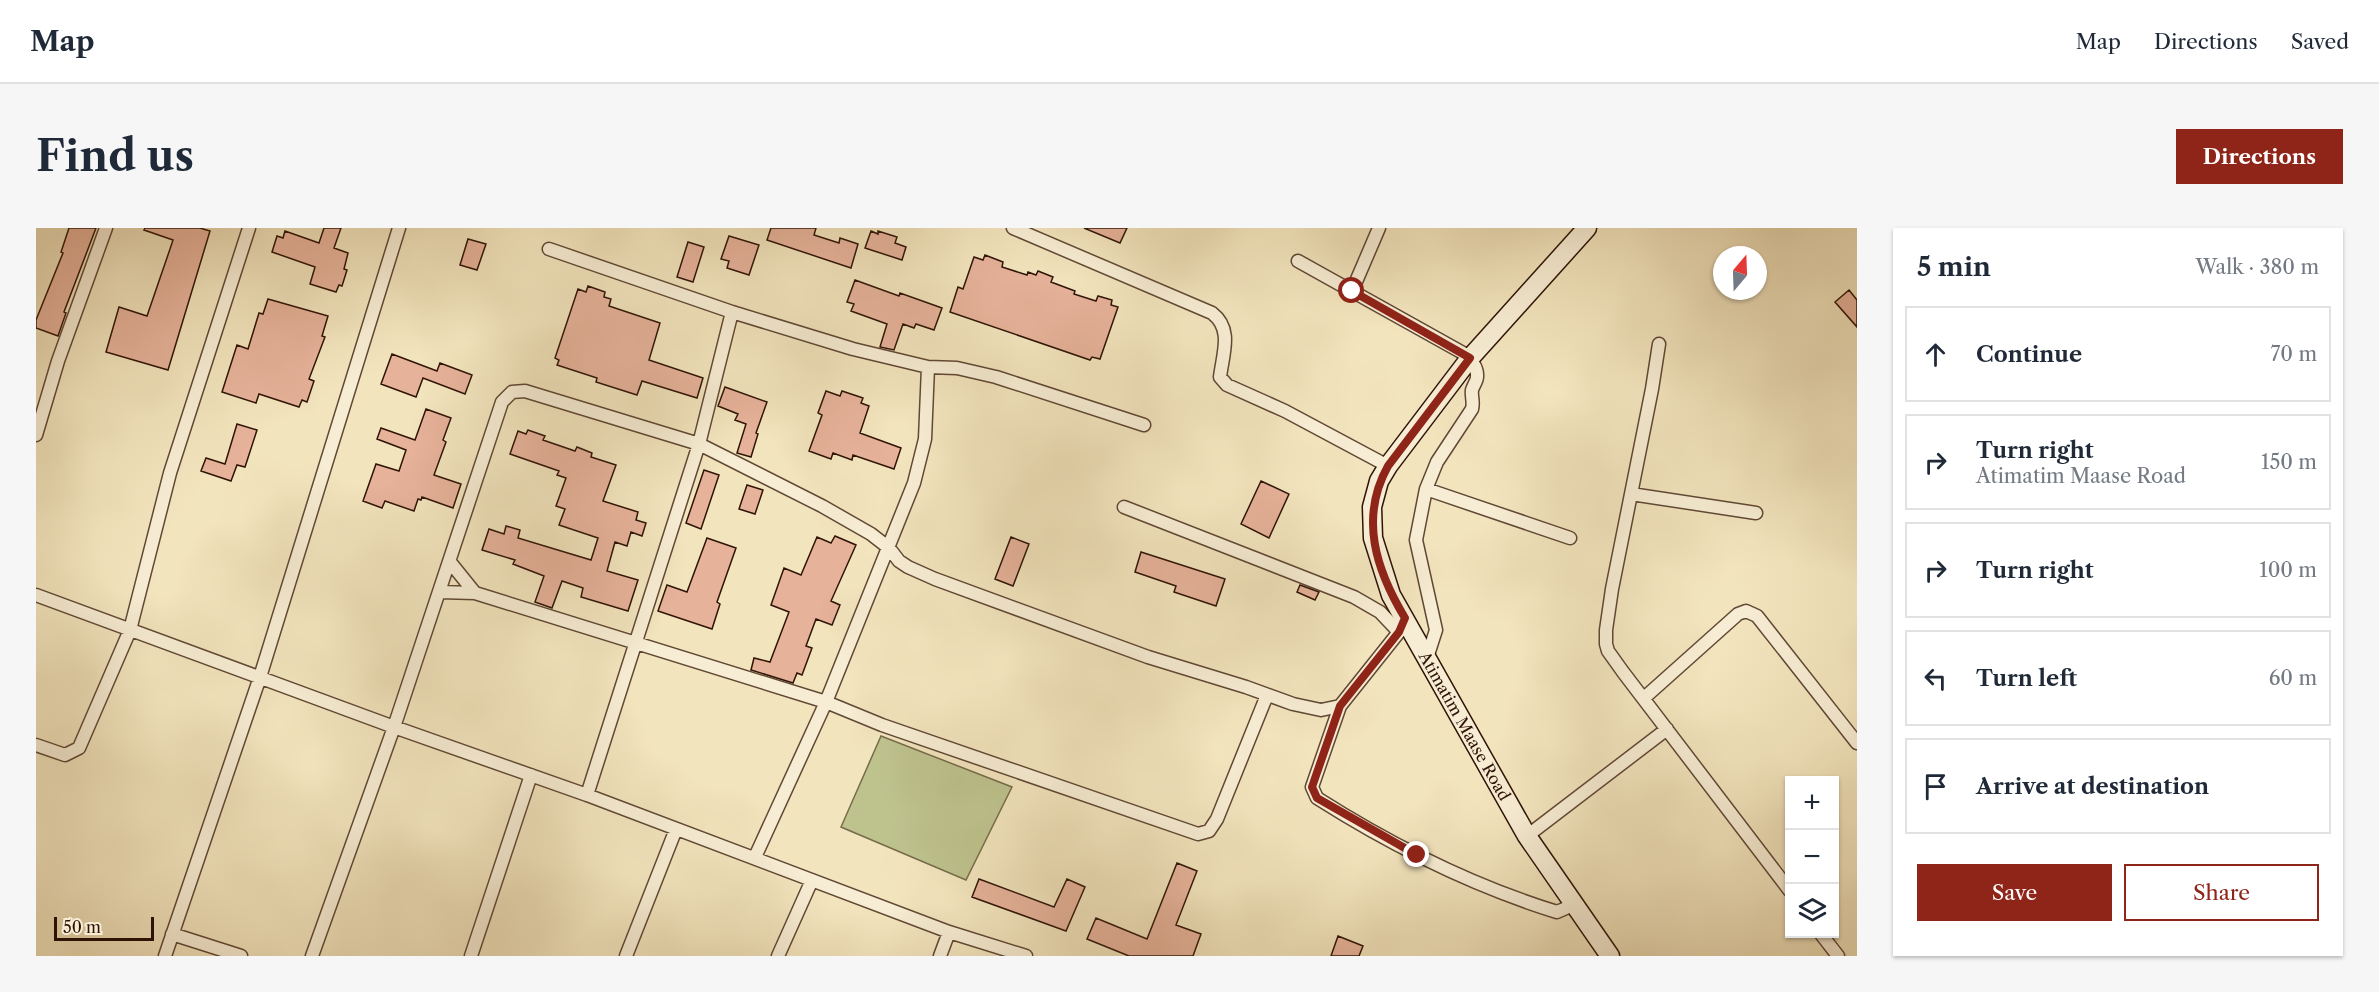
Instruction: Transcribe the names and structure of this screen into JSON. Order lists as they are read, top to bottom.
{
  "streets": {
    "main road": ["Atimatim Maase Road"]
  },
  "scale_bar": "50 m",
  "north": "top",
  "page": {
    "header": "Map",
    "nav": ["Map", "Directions", "Saved"],
    "buttons": [
      "Directions",
      ["Save", "Share"]
    ],
    "title": "Find us",
    "heading": ["5 min", "Walk · 380 m"],
    "list": [
      ["Continue", "70 m"],
      ["Turn right", "Atimatim Maase Road", "150 m"],
      ["Turn right", "100 m"],
      ["Turn left", "60 m"],
      "Arrive at destination"
    ],
    "map_buttons": ["+", "−"],
    "scale": "50 m"
  }
}
